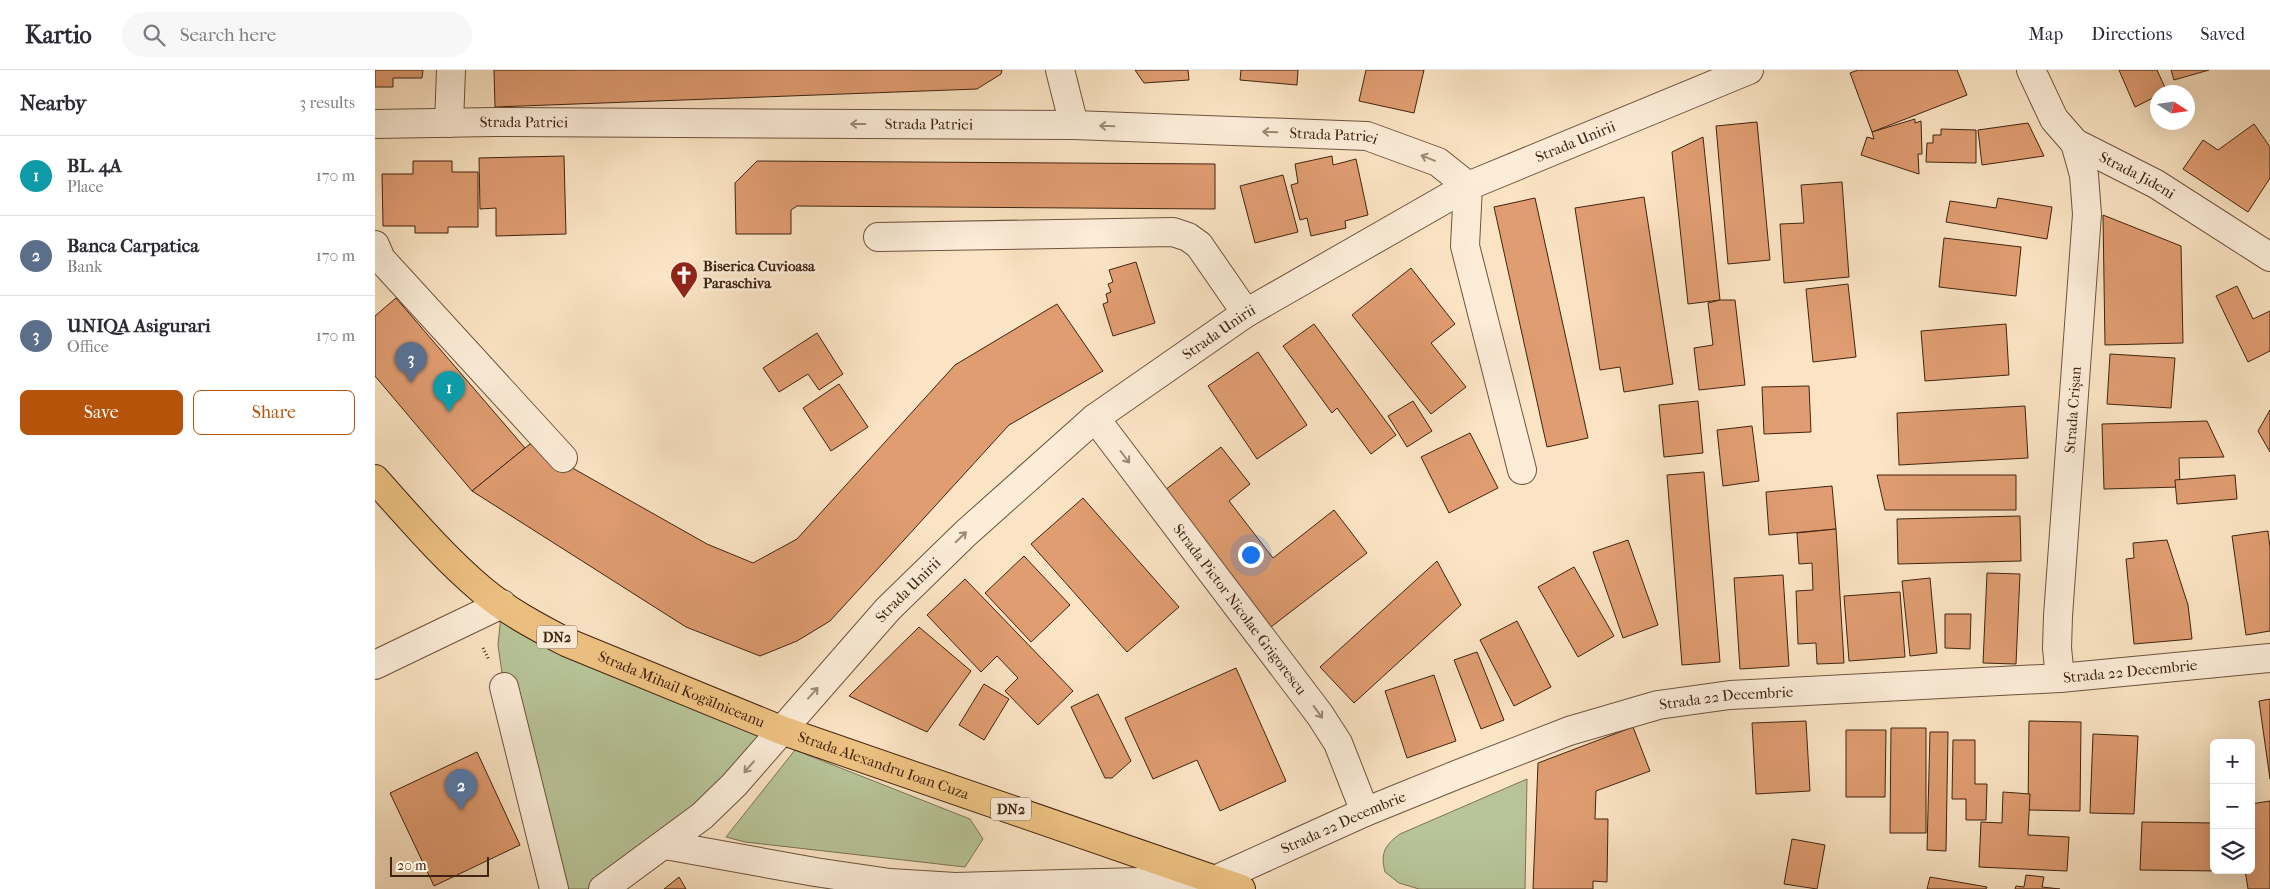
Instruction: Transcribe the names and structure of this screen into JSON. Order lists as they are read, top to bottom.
{
  "streets": {
    "main road": ["DN2", "Strada Mihail Kogălniceanu", "Strada Alexandru Ioan Cuza"],
    "street": [
      "Strada Patriei",
      "Strada Unirii",
      "Strada Jideni",
      "Strada Crișan",
      "Strada Pictor Nicolae Grigorescu",
      "Strada 22 Decembrie"
    ]
  },
  "crossings": [
    ["Strada Patriei", "Strada Unirii"],
    ["Strada Unirii", "Strada Pictor Nicolae Grigorescu"],
    ["Strada Unirii", "Strada Mihail Kogălniceanu"],
    ["Strada Unirii", "Strada Alexandru Ioan Cuza"],
    ["Strada Jideni", "Strada Crișan"],
    ["Strada Crișan", "Strada 22 Decembrie"],
    ["Strada Pictor Nicolae Grigorescu", "Strada 22 Decembrie"],
    ["Strada 22 Decembrie", "Strada Alexandru Ioan Cuza"],
    ["Strada Mihail Kogălniceanu", "Strada Alexandru Ioan Cuza"]
  ],
  "one_way": ["Strada Pictor Nicolae Grigorescu"],
  "places": {
    "church": ["Biserica Cuvioasa Paraschiva"]
  },
  "scale_bar": "20 m",
  "north": "right",
  "page": {
    "header": "Kartio",
    "search": "Search here",
    "nav": ["Map", "Directions", "Saved"],
    "heading": ["Nearby", "3 results"],
    "list": [
      {
        "mark": "1",
        "name": "BL. 4A",
        "note": "Place",
        "value": "170 m"
      },
      {
        "mark": "2",
        "name": "Banca Carpatica",
        "note": "Bank",
        "value": "170 m"
      },
      {
        "mark": "3",
        "name": "UNIQA Asigurari",
        "note": "Office",
        "value": "170 m"
      }
    ],
    "pins": ["3", "1", "2"],
    "buttons": ["Save", "Share"],
    "map_buttons": ["+", "−"],
    "scale": "20 m"
  }
}
